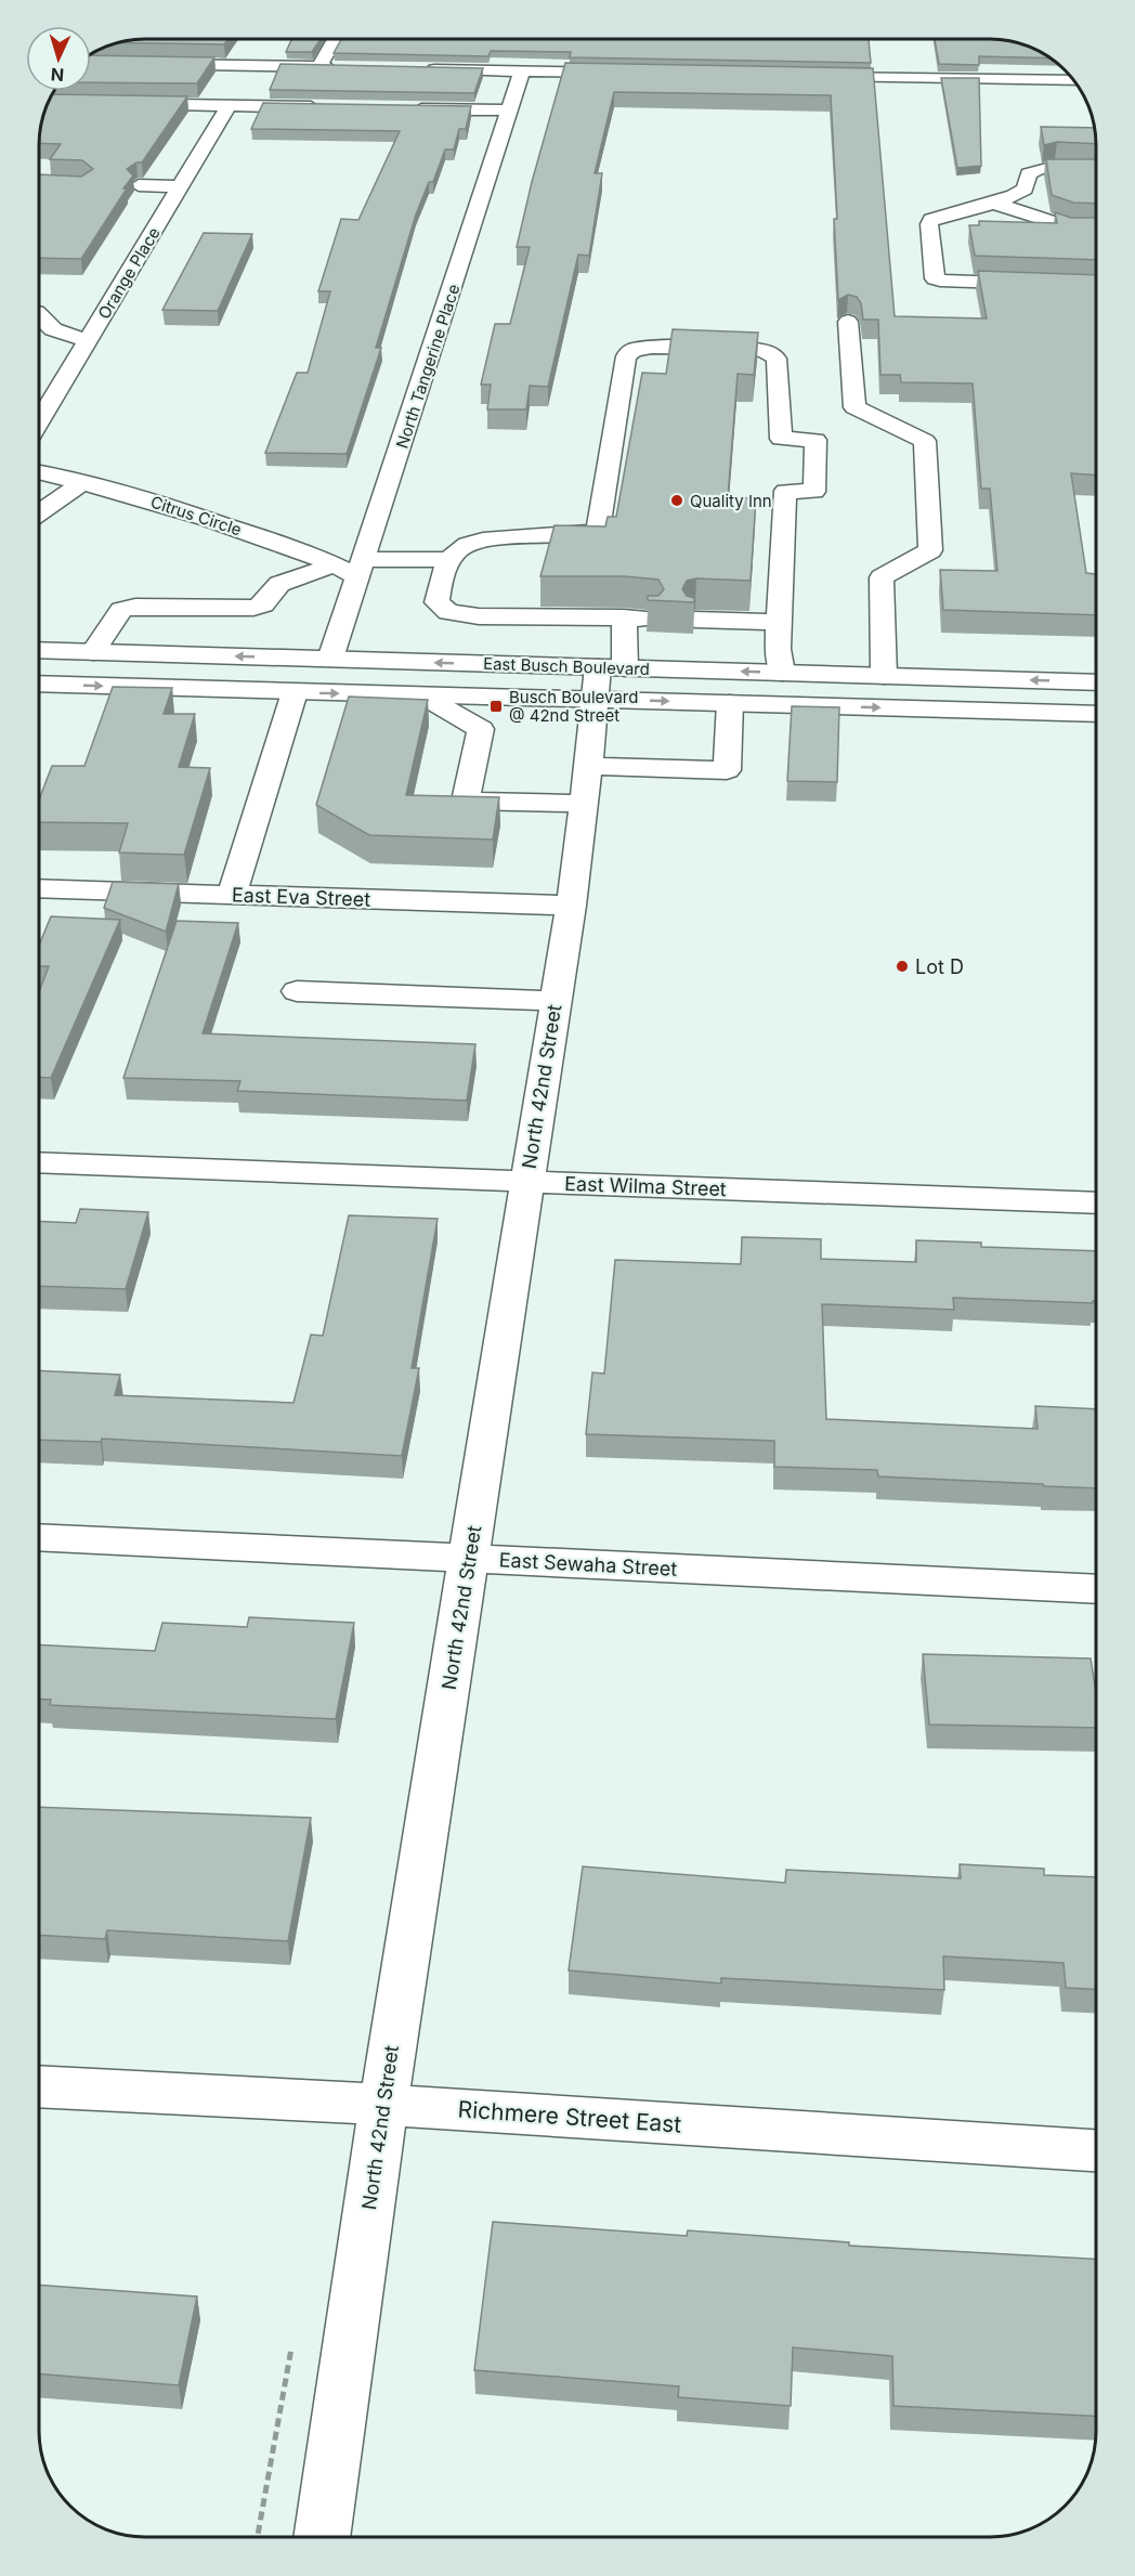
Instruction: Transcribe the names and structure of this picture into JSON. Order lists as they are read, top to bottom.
{
  "streets": {
    "street": [
      "Orange Place",
      "North Tangerine Place",
      "Citrus Circle",
      "East Busch Boulevard",
      "East Eva Street",
      "North 42nd Street",
      "East Wilma Street",
      "East Sewaha Street",
      "Richmere Street East"
    ]
  },
  "crossings": [
    ["North Tangerine Place", "Citrus Circle"],
    ["North Tangerine Place", "East Busch Boulevard"],
    ["East Busch Boulevard", "North 42nd Street"],
    ["East Eva Street", "North 42nd Street"],
    ["North 42nd Street", "East Wilma Street"],
    ["North 42nd Street", "East Sewaha Street"],
    ["North 42nd Street", "Richmere Street East"]
  ],
  "places": {
    "other": ["Quality Inn", "Lot D"],
    "transit": ["Busch Boulevard @ 42nd Street"]
  },
  "north": "bottom"
}
